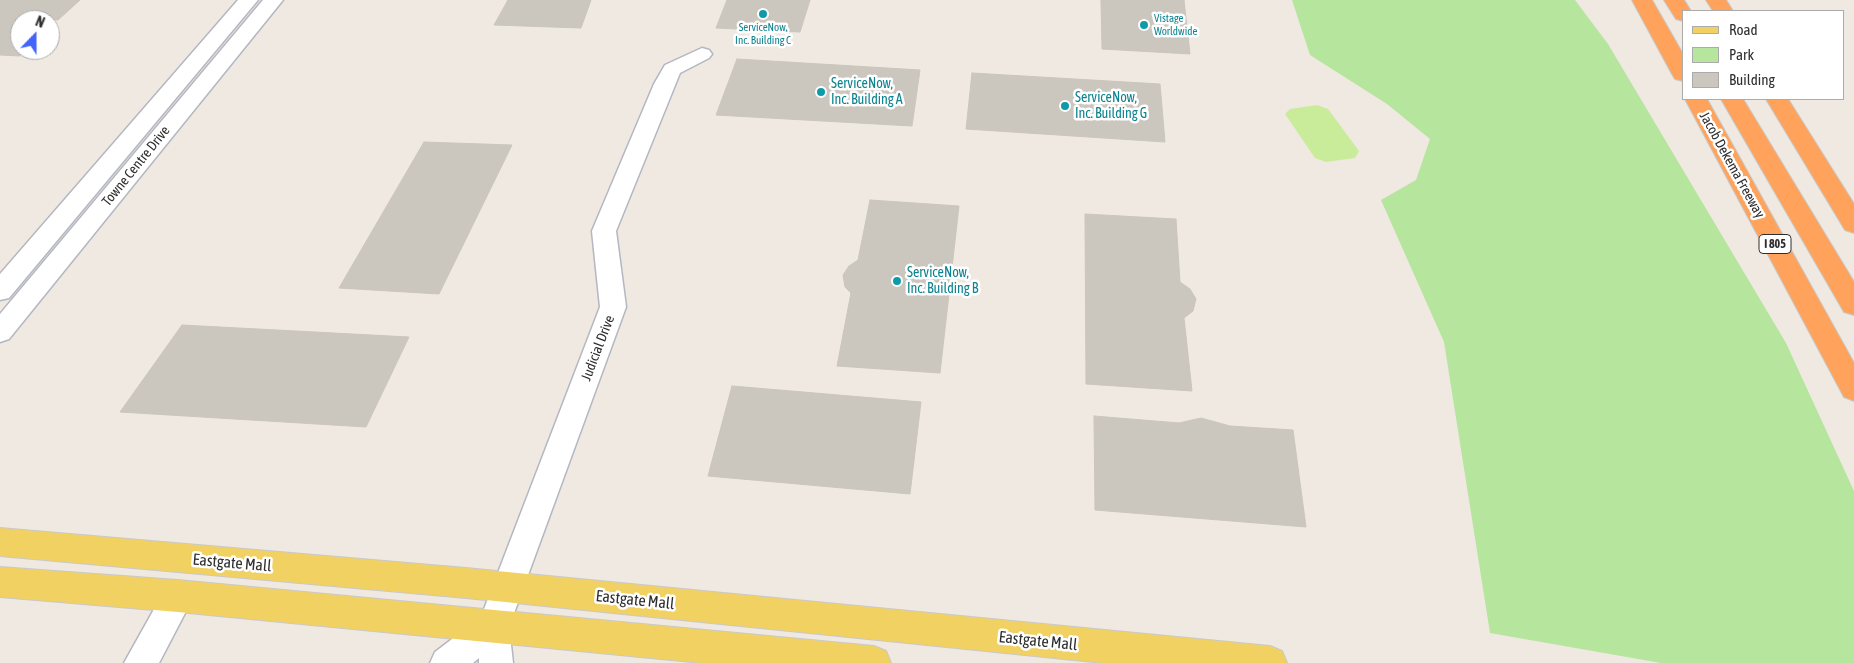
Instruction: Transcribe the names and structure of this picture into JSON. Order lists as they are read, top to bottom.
{
  "streets": {
    "highway": ["Jacob Dekema Freeway", "I 805"],
    "main road": ["Eastgate Mall"],
    "street": ["Towne Centre Drive", "Judicial Drive"]
  },
  "crossings": [
    ["Judicial Drive", "Eastgate Mall"]
  ],
  "places": [
    "ServiceNow, Inc. Building C",
    "Vistage Worldwide",
    "ServiceNow, Inc. Building A",
    "ServiceNow, Inc. Building G",
    "ServiceNow, Inc. Building B"
  ],
  "legend": ["Road", "Park", "Building"],
  "north": "top"
}
